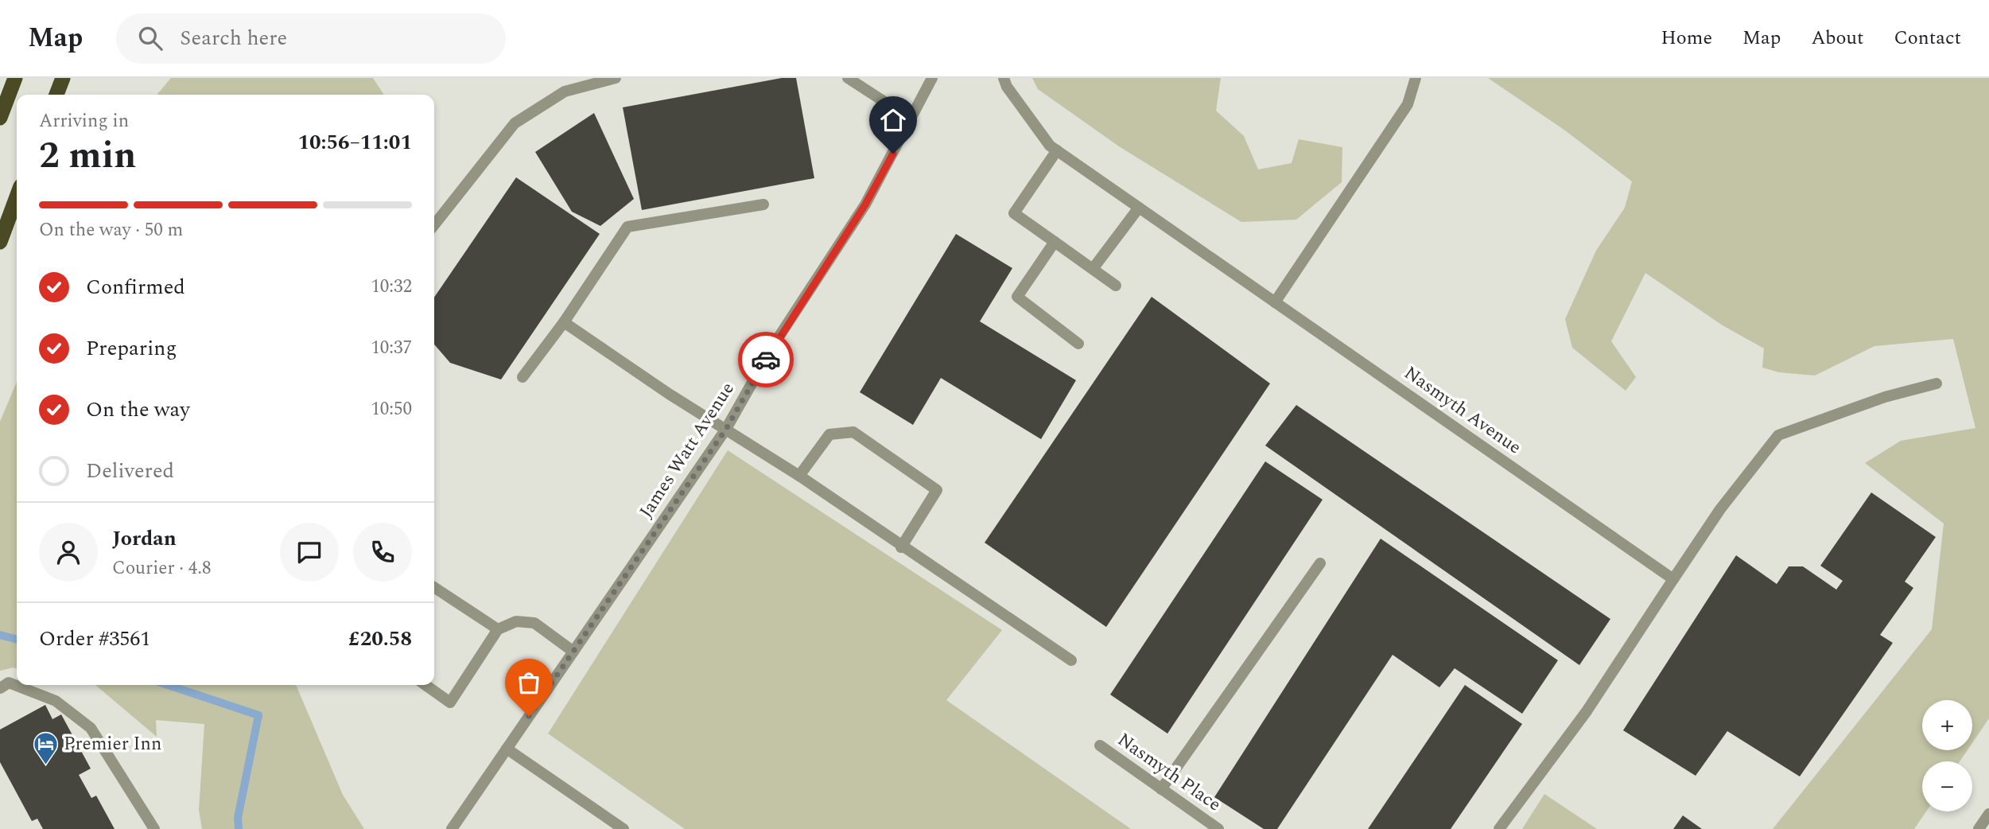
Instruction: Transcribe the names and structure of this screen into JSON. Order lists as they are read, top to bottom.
{
  "streets": {
    "street": ["Nasmyth Avenue", "James Watt Avenue", "Nasmyth Place"]
  },
  "places": {
    "hotel": ["Premier Inn"]
  },
  "page": {
    "header": "Map",
    "search": "Search here",
    "nav": [
      "Home",
      "Map",
      "About",
      "Contact"
    ],
    "heading": ["2 min", "Arriving in", "10:56–11:01"],
    "panel": [
      "Jordan",
      "Courier · 4.8",
      "Order #3561",
      "£20.58"
    ],
    "bar": "On the way · 50 m",
    "list": [
      ["Confirmed", "10:32"],
      ["Preparing", "10:37"],
      ["On the way", "10:50"],
      "Delivered"
    ],
    "map_buttons": ["+", "−"]
  }
}
